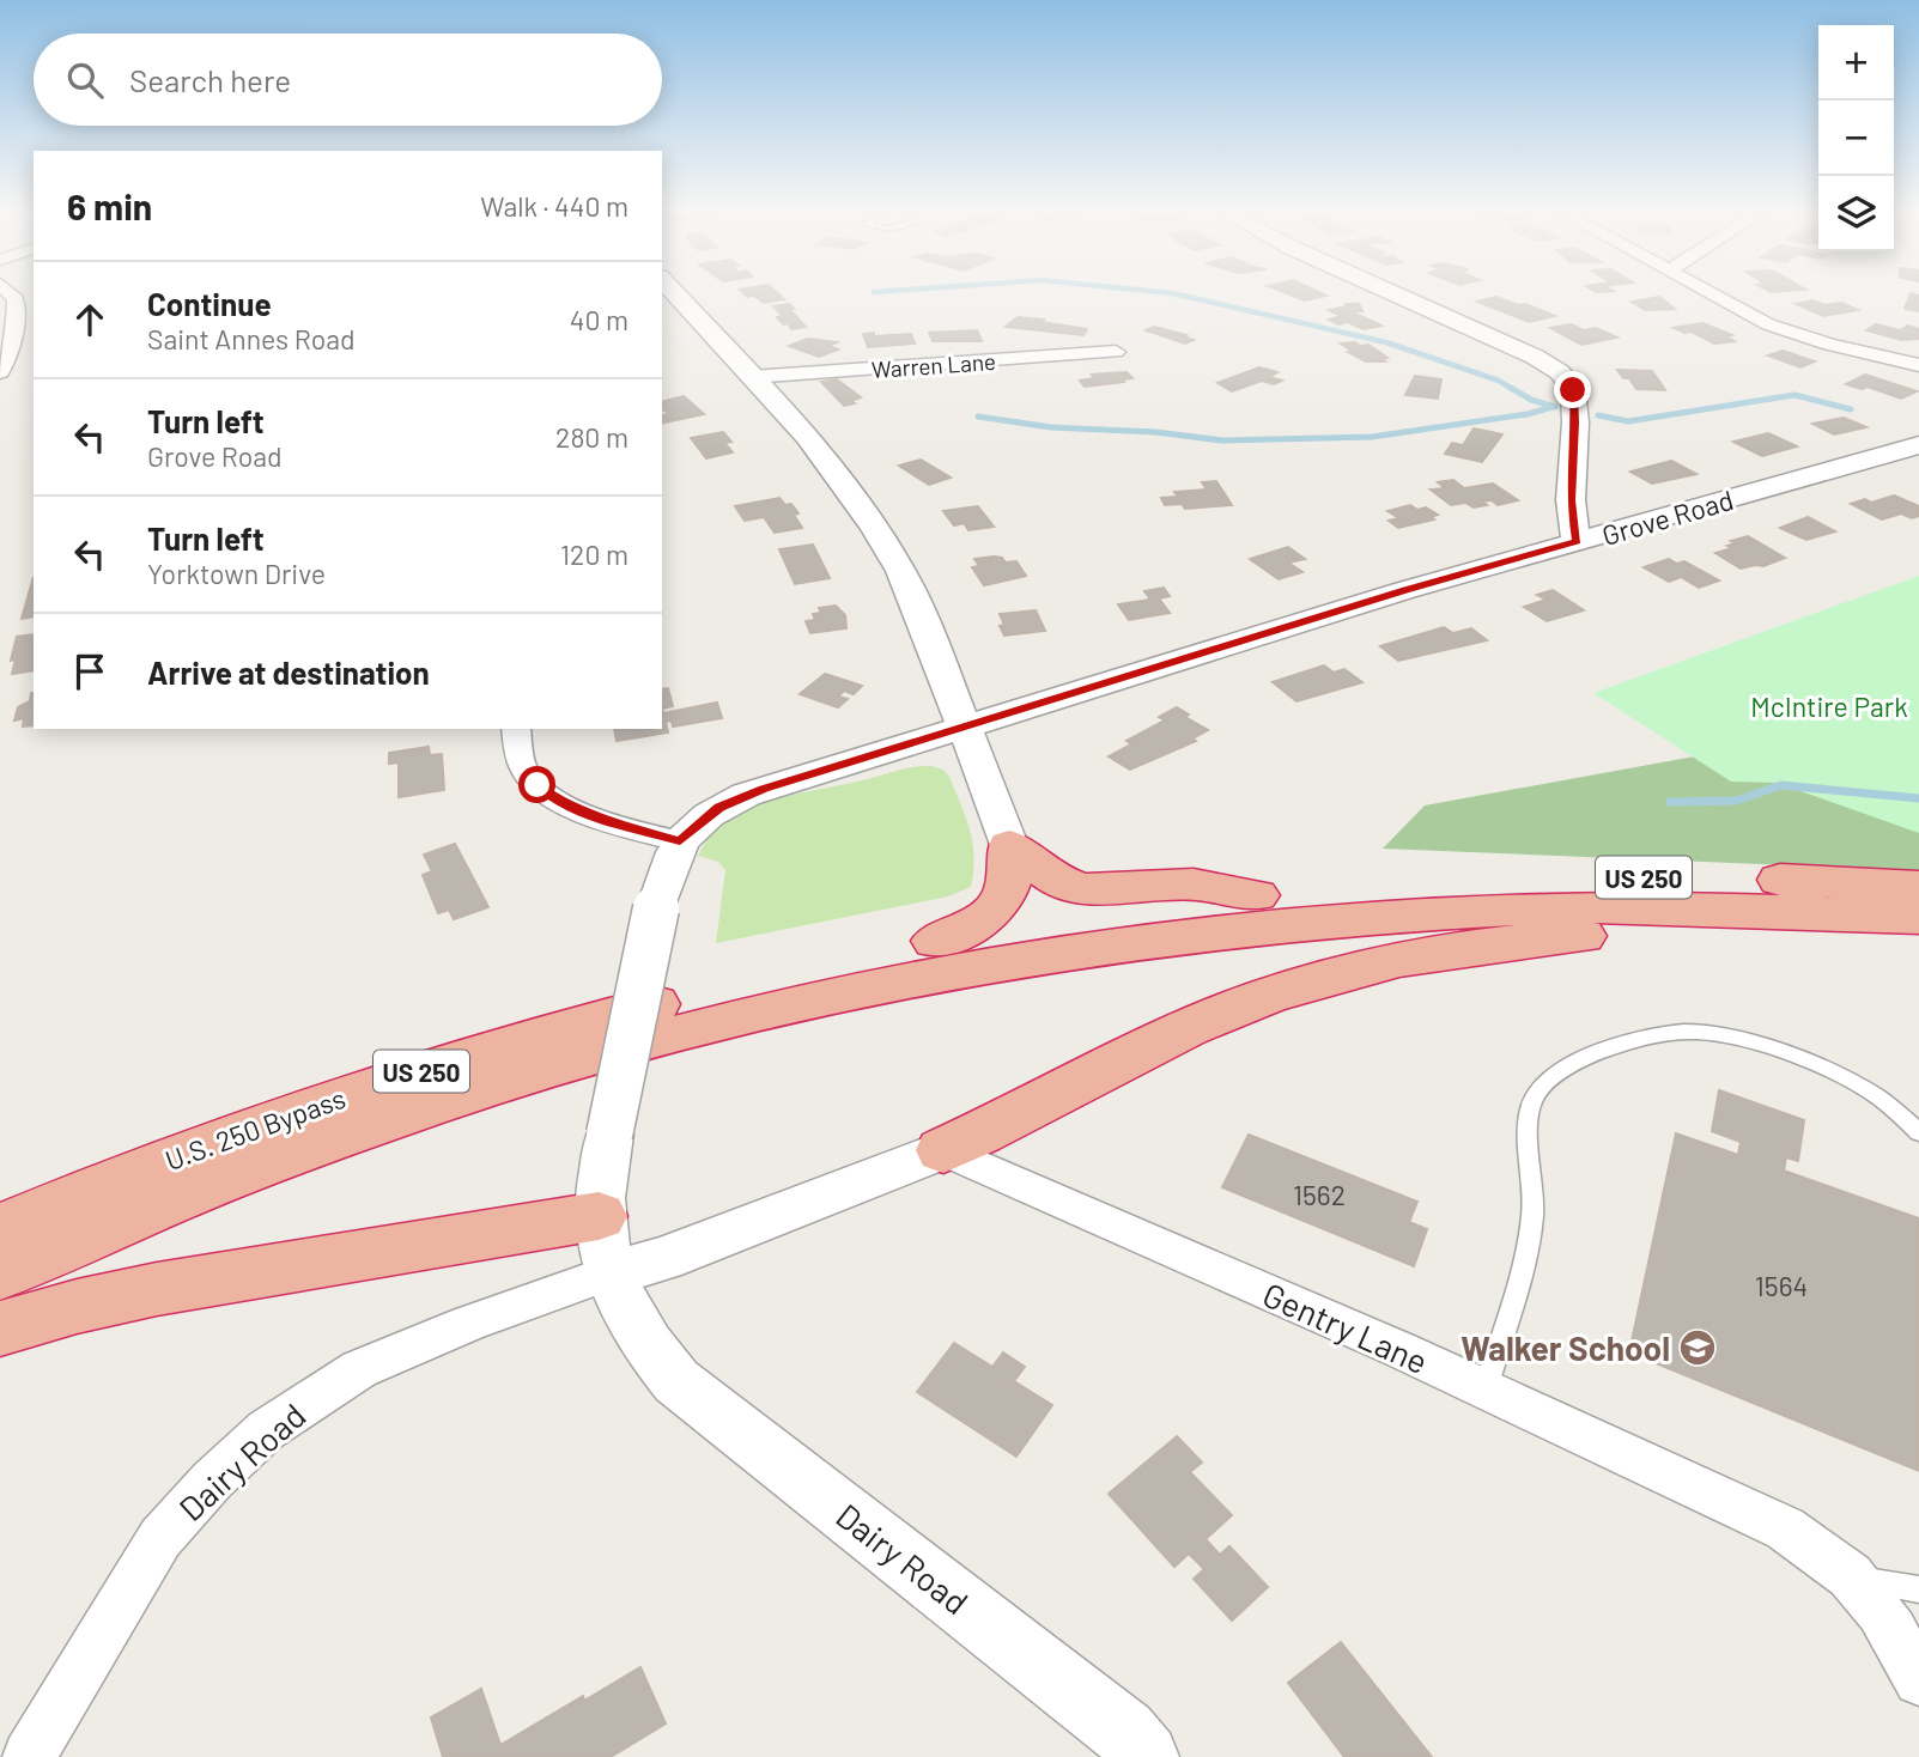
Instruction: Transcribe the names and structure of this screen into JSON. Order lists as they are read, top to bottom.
{
  "streets": {
    "highway": ["US 250", "U.S. 250 Bypass"],
    "street": [
      "Warren Lane",
      "Grove Road",
      "Gentry Lane",
      "Dairy Road"
    ]
  },
  "crossings": [
    ["Grove Road", "Dairy Road"],
    ["US 250", "U.S. 250 Bypass"]
  ],
  "parks": ["McIntire Park"],
  "places": {
    "school or university": ["Walker School"]
  },
  "house_numbers": ["1562", "1564"],
  "page": {
    "map_buttons": ["+", "−"],
    "search": "Search here",
    "heading": ["6 min", "Walk · 440 m"],
    "list": [
      ["Continue", "Saint Annes Road", "40 m"],
      ["Turn left", "Grove Road", "280 m"],
      ["Turn left", "Yorktown Drive", "120 m"],
      "Arrive at destination"
    ]
  }
}
